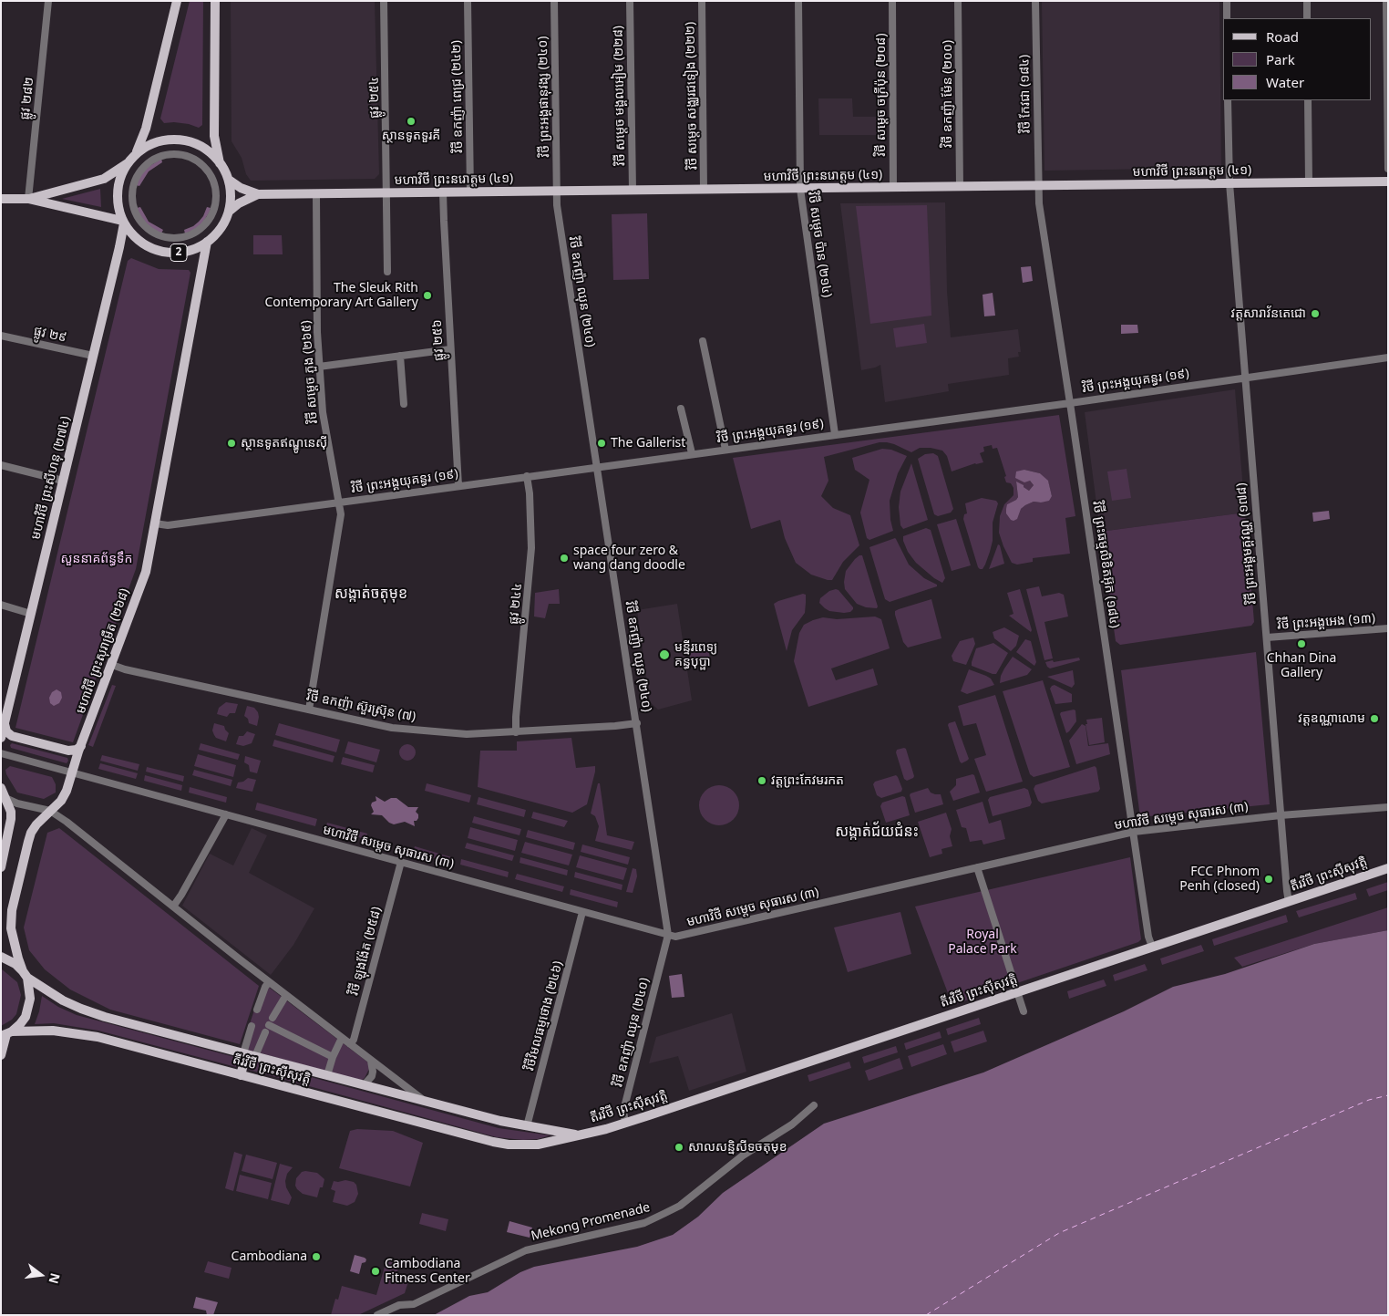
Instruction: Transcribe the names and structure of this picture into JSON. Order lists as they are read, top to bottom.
{
  "streets": {
    "main road": [
      "មហាវិថី ព្រះនរោត្តម (៤១)",
      "2",
      "មហាវិថី ព្រះសីហនុ (២៧៤)",
      "មហាវិថី ព្រះសុរាម្រឹត (២៦៨)",
      "តីរវិថី ព្រះស៊ីសុវត្តិ"
    ],
    "street": [
      "វិថី ឧកញ៉ា ម៉ែន (២០០)",
      "វិថី កែវជា (១៨៤)",
      "វិថី សម្តេច ចក្រីប៉ុន (២០៨)",
      "វិថី សម្តេច មង្គលអៀម (២២៨)",
      "វិថី សម្តេច សង្ឈរជទៀង (២២២)",
      "វិថី ឧកញ៉ា ពេជ្រ (២៤២)",
      "វិថី ព្រះអង្គផានុវង្ស (២៤០)",
      "ផ្លូវ ២៥៤",
      "ផ្លូវ ២៨២",
      "វិថី សម្តេច ប៉ាន (២១៤)",
      "វិថី ឧកញ៉ា ឈុន (២៤០)",
      "ផ្លូវ ២៩",
      "ផ្លូវ ២៥៦",
      "វិថី សម្តេច ភួង (២៦៥)",
      "វិថី ព្រះអង្គយុគន្ធរ (១៩)",
      "វិថី ព្រះអង្គមគ្គវណ្ណ (១៧៨)",
      "វិថី ព្រះធម្មលិខិតអ៊ុក (១៨៤)",
      "ផ្លូវ ២៤៤",
      "វិថី ព្រះអង្គអេង (១៣)",
      "វិថី ឧកញ៉ា ស៊ួរស៊្រុន (៧)",
      "មហាវិថី សម្តេច សុធារស (៣)",
      "វិថី ឡុងង៉ែត (២៥៨)",
      "វិថីវិមលធម្មថោង (២៤៦)",
      "Mekong Promenade"
    ]
  },
  "crossings": [
    ["វិថី ឧកញ៉ា ម៉ែន (២០០)", "មហាវិថី ព្រះនរោត្តម (៤១)"],
    ["វិថី កែវជា (១៨៤)", "មហាវិថី ព្រះនរោត្តម (៤១)"],
    ["វិថី កែវជា (១៨៤)", "វិថី ព្រះធម្មលិខិតអ៊ុក (១៨៤)"],
    ["វិថី សម្តេច ចក្រីប៉ុន (២០៨)", "មហាវិថី ព្រះនរោត្តម (៤១)"],
    ["វិថី សម្តេច មង្គលអៀម (២២៨)", "មហាវិថី ព្រះនរោត្តម (៤១)"],
    ["វិថី សម្តេច សង្ឈរជទៀង (២២២)", "មហាវិថី ព្រះនរោត្តម (៤១)"],
    ["វិថី ឧកញ៉ា ពេជ្រ (២៤២)", "មហាវិថី ព្រះនរោត្តម (៤១)"],
    ["វិថី ព្រះអង្គផានុវង្ស (២៤០)", "មហាវិថី ព្រះនរោត្តម (៤១)"],
    ["វិថី ព្រះអង្គផានុវង្ស (២៤០)", "វិថី ឧកញ៉ា ឈុន (២៤០)"],
    ["ផ្លូវ ២៥៤", "មហាវិថី ព្រះនរោត្តម (៤១)"],
    ["ផ្លូវ ២៨២", "2"],
    ["មហាវិថី ព្រះនរោត្តម (៤១)", "វិថី សម្តេច ប៉ាន (២១៤)"],
    ["មហាវិថី ព្រះនរោត្តម (៤១)", "2"],
    ["មហាវិថី ព្រះនរោត្តម (៤១)", "វិថី ឧកញ៉ា ឈុន (២៤០)"],
    ["មហាវិថី ព្រះនរោត្តម (៤១)", "ផ្លូវ ២៥៦"],
    ["មហាវិថី ព្រះនរោត្តម (៤១)", "វិថី សម្តេច ភួង (២៦៥)"],
    ["មហាវិថី ព្រះនរោត្តម (៤១)", "វិថី ព្រះអង្គមគ្គវណ្ណ (១៧៨)"],
    ["មហាវិថី ព្រះនរោត្តម (៤១)", "វិថី ព្រះធម្មលិខិតអ៊ុក (១៨៤)"],
    ["វិថី សម្តេច ប៉ាន (២១៤)", "វិថី ព្រះអង្គយុគន្ធរ (១៩)"],
    ["2", "មហាវិថី ព្រះសីហនុ (២៧៤)"],
    ["2", "មហាវិថី ព្រះសុរាម្រឹត (២៦៨)"],
    ["វិថី ឧកញ៉ា ឈុន (២៤០)", "វិថី ព្រះអង្គយុគន្ធរ (១៩)"],
    ["វិថី ឧកញ៉ា ឈុន (២៤០)", "វិថី ឧកញ៉ា ស៊ួរស៊្រុន (៧)"],
    ["វិថី ឧកញ៉ា ឈុន (២៤០)", "មហាវិថី សម្តេច សុធារស (៣)"],
    ["វិថី ឧកញ៉ា ឈុន (២៤០)", "តីរវិថី ព្រះស៊ីសុវត្តិ"],
    ["ផ្លូវ ២៩", "មហាវិថី ព្រះសីហនុ (២៧៤)"],
    ["ផ្លូវ ២៥៦", "វិថី ព្រះអង្គយុគន្ធរ (១៩)"],
    ["វិថី សម្តេច ភួង (២៦៥)", "វិថី ព្រះអង្គយុគន្ធរ (១៩)"],
    ["វិថី សម្តេច ភួង (២៦៥)", "វិថី ឧកញ៉ា ស៊ួរស៊្រុន (៧)"],
    ["វិថី ព្រះអង្គយុគន្ធរ (១៩)", "វិថី ព្រះអង្គមគ្គវណ្ណ (១៧៨)"],
    ["វិថី ព្រះអង្គយុគន្ធរ (១៩)", "វិថី ព្រះធម្មលិខិតអ៊ុក (១៨៤)"],
    ["វិថី ព្រះអង្គយុគន្ធរ (១៩)", "ផ្លូវ ២៤៤"],
    ["វិថី ព្រះអង្គយុគន្ធរ (១៩)", "មហាវិថី ព្រះសុរាម្រឹត (២៦៨)"],
    ["វិថី ព្រះអង្គមគ្គវណ្ណ (១៧៨)", "វិថី ព្រះអង្គអេង (១៣)"],
    ["វិថី ព្រះអង្គមគ្គវណ្ណ (១៧៨)", "មហាវិថី សម្តេច សុធារស (៣)"],
    ["វិថី ព្រះអង្គមគ្គវណ្ណ (១៧៨)", "តីរវិថី ព្រះស៊ីសុវត្តិ"],
    ["វិថី ព្រះធម្មលិខិតអ៊ុក (១៨៤)", "មហាវិថី សម្តេច សុធារស (៣)"],
    ["វិថី ព្រះធម្មលិខិតអ៊ុក (១៨៤)", "តីរវិថី ព្រះស៊ីសុវត្តិ"],
    ["ផ្លូវ ២៤៤", "វិថី ឧកញ៉ា ស៊ួរស៊្រុន (៧)"],
    ["មហាវិថី ព្រះសុរាម្រឹត (២៦៨)", "វិថី ឧកញ៉ា ស៊ួរស៊្រុន (៧)"],
    ["មហាវិថី ព្រះសុរាម្រឹត (២៦៨)", "មហាវិថី សម្តេច សុធារស (៣)"],
    ["មហាវិថី ព្រះសុរាម្រឹត (២៦៨)", "តីរវិថី ព្រះស៊ីសុវត្តិ"],
    ["មហាវិថី សម្តេច សុធារស (៣)", "វិថី ឡុងង៉ែត (២៥៨)"],
    ["មហាវិថី សម្តេច សុធារស (៣)", "វិថីវិមលធម្មថោង (២៤៦)"],
    ["តីរវិថី ព្រះស៊ីសុវត្តិ", "វិថី ឡុងង៉ែត (២៥៨)"],
    ["តីរវិថី ព្រះស៊ីសុវត្តិ", "វិថីវិមលធម្មថោង (២៤៦)"]
  ],
  "districts": ["សង្កាត់ចតុមុខ", "សង្កាត់ជ័យជំនះ"],
  "parks": ["សួននាគព័ន្ធទឹក", "Royal Palace Park"],
  "places": [
    "ស្ថានទូតទួរគី",
    "The Sleuk Rith Contemporary Art Gallery",
    "វត្តសារាវ័នតេជោ",
    "ស្ថានទូតឥណ្ឌូនេស៊ី",
    "The Gallerist",
    "space four zero & wang dang doodle",
    "Chhan Dina Gallery",
    "មន្ទីរពេទ្យ គន្ធបុប្ផា",
    "វត្តឧណ្ណាលោម",
    "វត្តព្រះកែវមរកត",
    "FCC Phnom Penh (closed)",
    "សាលសន្និសីទចតុមុខ",
    "Cambodiana",
    "Cambodiana Fitness Center"
  ],
  "legend": ["Road", "Park", "Water"],
  "north": "right"
}
